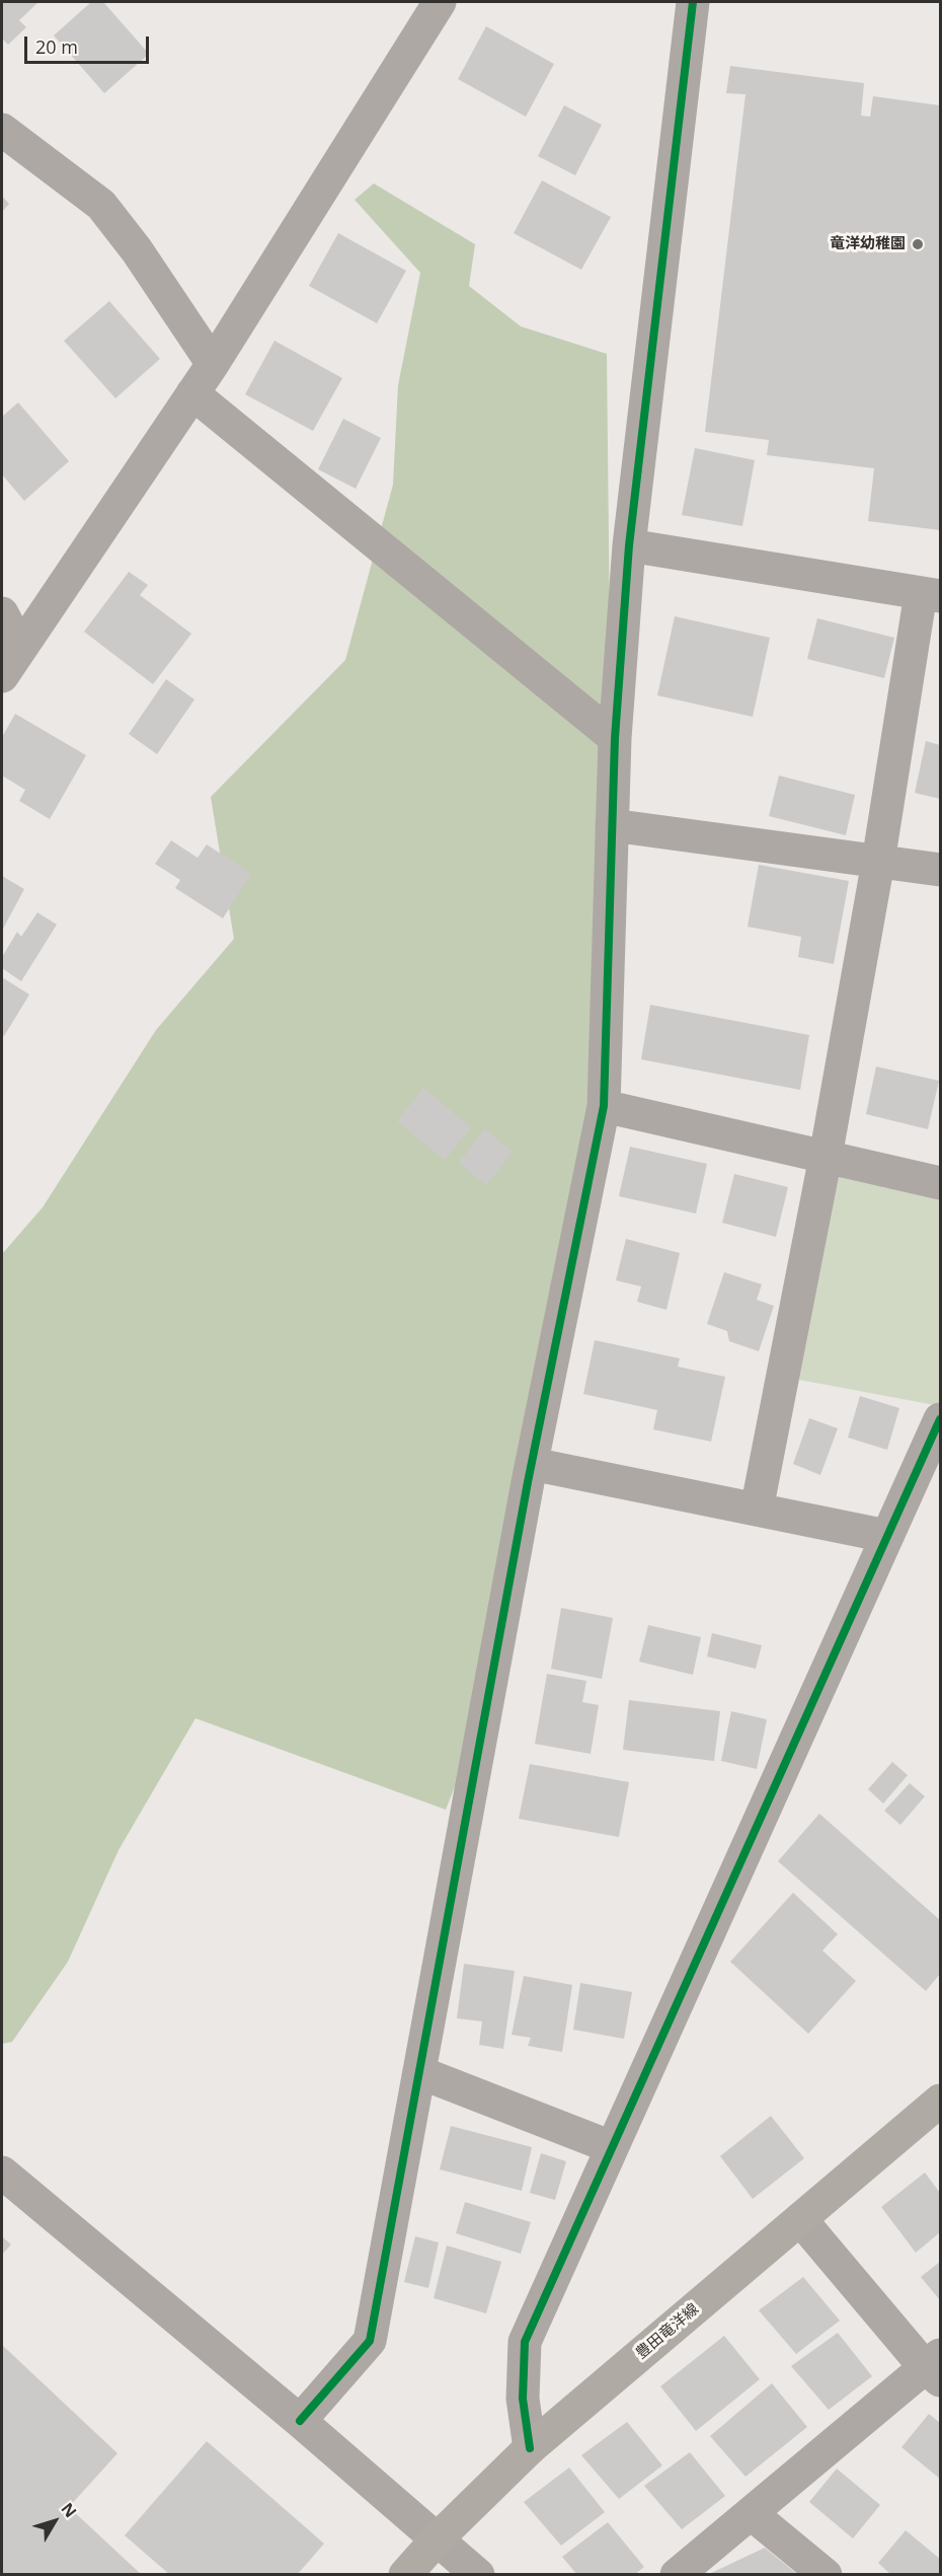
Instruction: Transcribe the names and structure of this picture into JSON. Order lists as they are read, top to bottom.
{
  "streets": {
    "main road": ["豊田竜洋線"]
  },
  "places": ["竜洋幼稚園"],
  "scale_bar": "20 m",
  "north": "top right"
}
